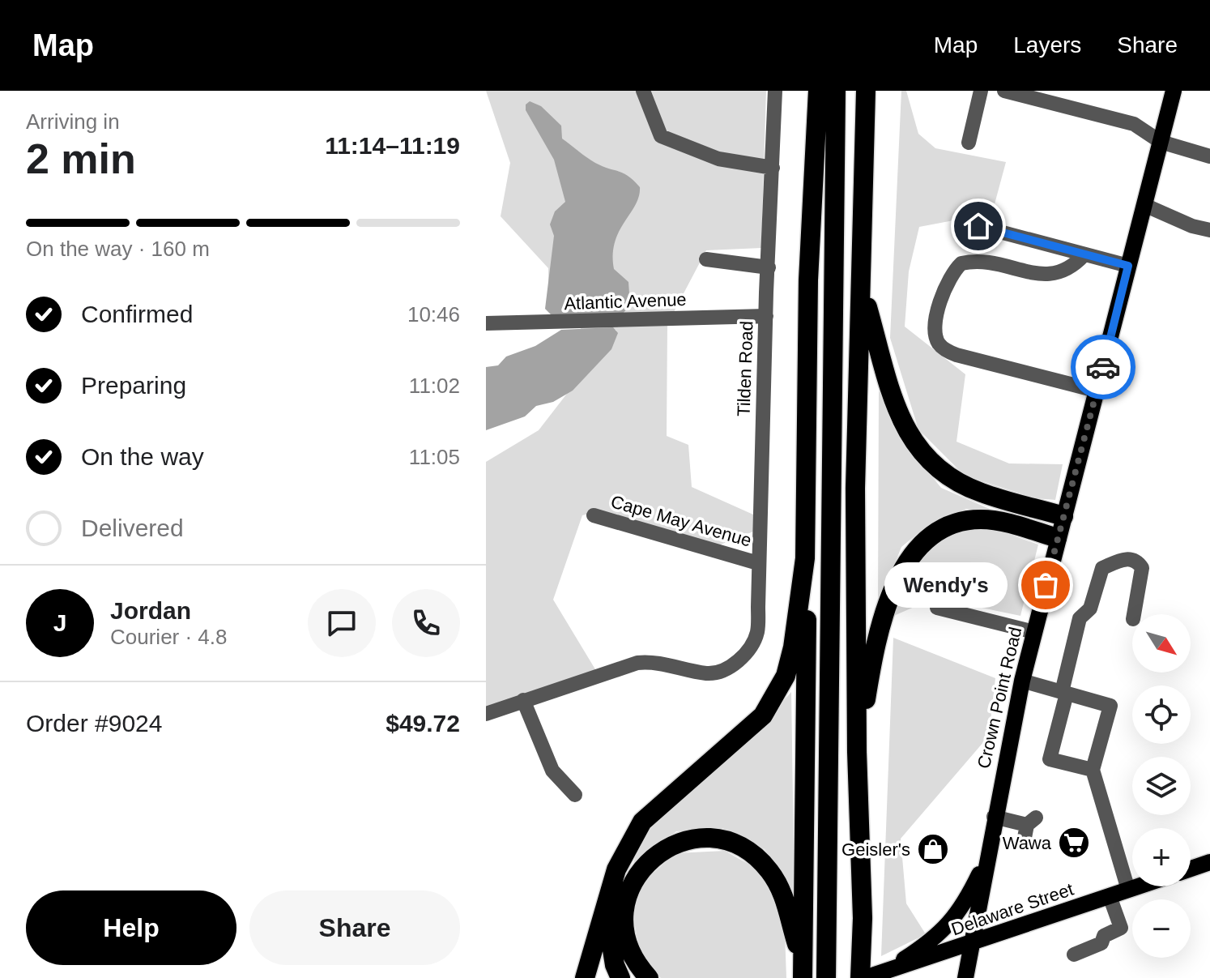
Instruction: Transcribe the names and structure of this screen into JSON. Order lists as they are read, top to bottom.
{
  "streets": {
    "main road": ["Crown Point Road", "Delaware Street"],
    "street": ["Atlantic Avenue", "Tilden Road", "Cape May Avenue"]
  },
  "crossings": [
    ["Atlantic Avenue", "Tilden Road"],
    ["Tilden Road", "Cape May Avenue"],
    ["Crown Point Road", "Delaware Street"]
  ],
  "places": {
    "other": ["Wendy's"],
    "supermarket": ["Wawa"],
    "shop": ["Geisler's"]
  },
  "north": "bottom right",
  "page": {
    "header": "Map",
    "nav": ["Map", "Layers", "Share"],
    "heading": ["2 min", "Arriving in", "11:14–11:19"],
    "panel": [
      "Jordan",
      "Courier · 4.8",
      "Order #9024",
      "$49.72"
    ],
    "bar": "On the way · 160 m",
    "list": [
      ["Confirmed", "10:46"],
      ["Preparing", "11:02"],
      ["On the way", "11:05"],
      "Delivered"
    ],
    "bubble": "Wendy's",
    "round": "J",
    "map_buttons": ["+", "−"],
    "buttons": ["Help", "Share"]
  }
}
